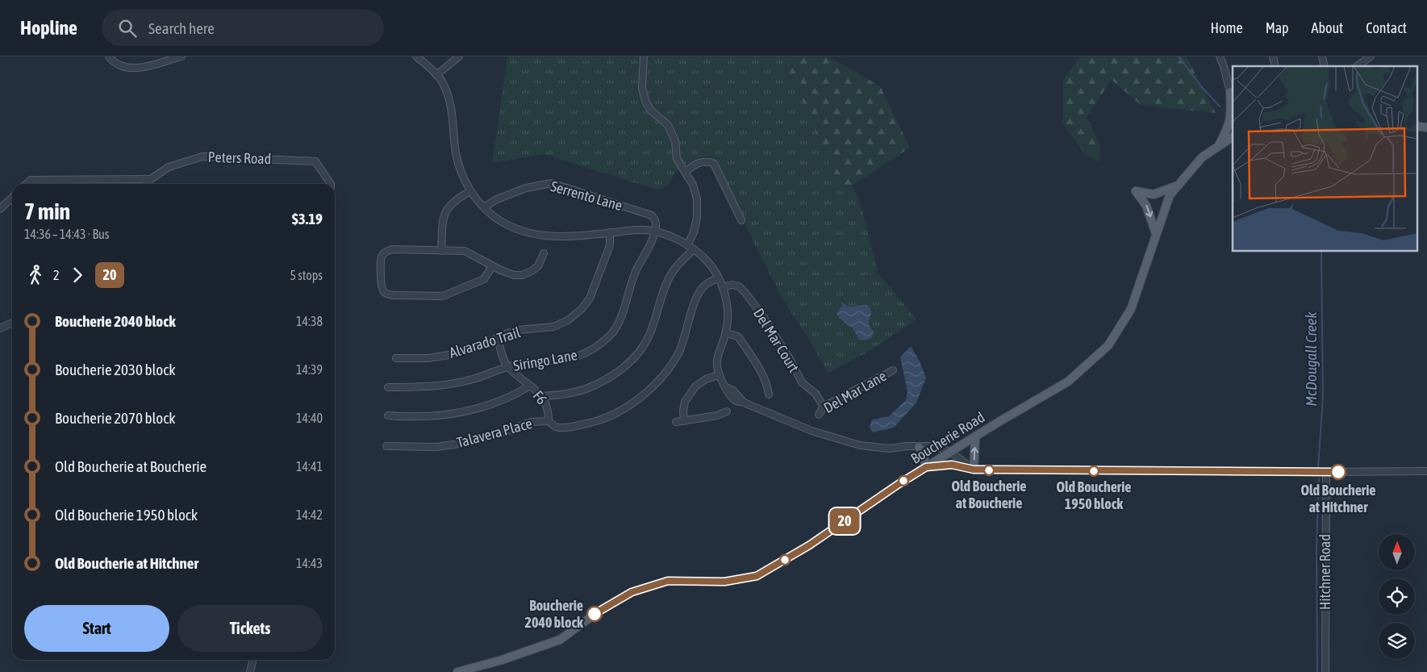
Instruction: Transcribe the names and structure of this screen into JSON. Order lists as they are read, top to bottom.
{
  "streets": {
    "main road": ["Boucherie Road"],
    "street": [
      "Peters Road",
      "Serrento Lane",
      "Del Mar Court",
      "Alvarado Trail",
      "Siringo Lane",
      "Del Mar Lane",
      "F6",
      "Talavera Place",
      "Hitchner Road"
    ]
  },
  "crossings": [
    ["Serrento Lane", "Siringo Lane"],
    ["Del Mar Court", "Del Mar Lane"],
    ["Alvarado Trail", "F6"],
    ["Siringo Lane", "F6"],
    ["F6", "Talavera Place"]
  ],
  "water": ["McDougall Creek"],
  "places": [
    "Old Boucherie at Boucherie",
    "Old Boucherie 1950 block",
    "Old Boucherie at Hitchner",
    "Boucherie 2040 block"
  ],
  "lines": ["bus line 20"],
  "north": "top",
  "page": {
    "header": "Hopline",
    "search": "Search here",
    "nav": [
      "Home",
      "Map",
      "About",
      "Contact"
    ],
    "on_map": "20",
    "heading": ["7 min", "14:36 – 14:43 · Bus", "$3.19"],
    "legs": ["2", "20", "5 stops"],
    "list": [
      {
        "name": "Boucherie 2040 block",
        "value": "14:38"
      },
      {
        "name": "Boucherie 2030 block",
        "value": "14:39"
      },
      {
        "name": "Boucherie 2070 block",
        "value": "14:40"
      },
      {
        "name": "Old Boucherie at Boucherie",
        "value": "14:41"
      },
      {
        "name": "Old Boucherie 1950 block",
        "value": "14:42"
      },
      {
        "name": "Old Boucherie at Hitchner",
        "value": "14:43"
      }
    ],
    "buttons": ["Start", "Tickets"]
  }
}
